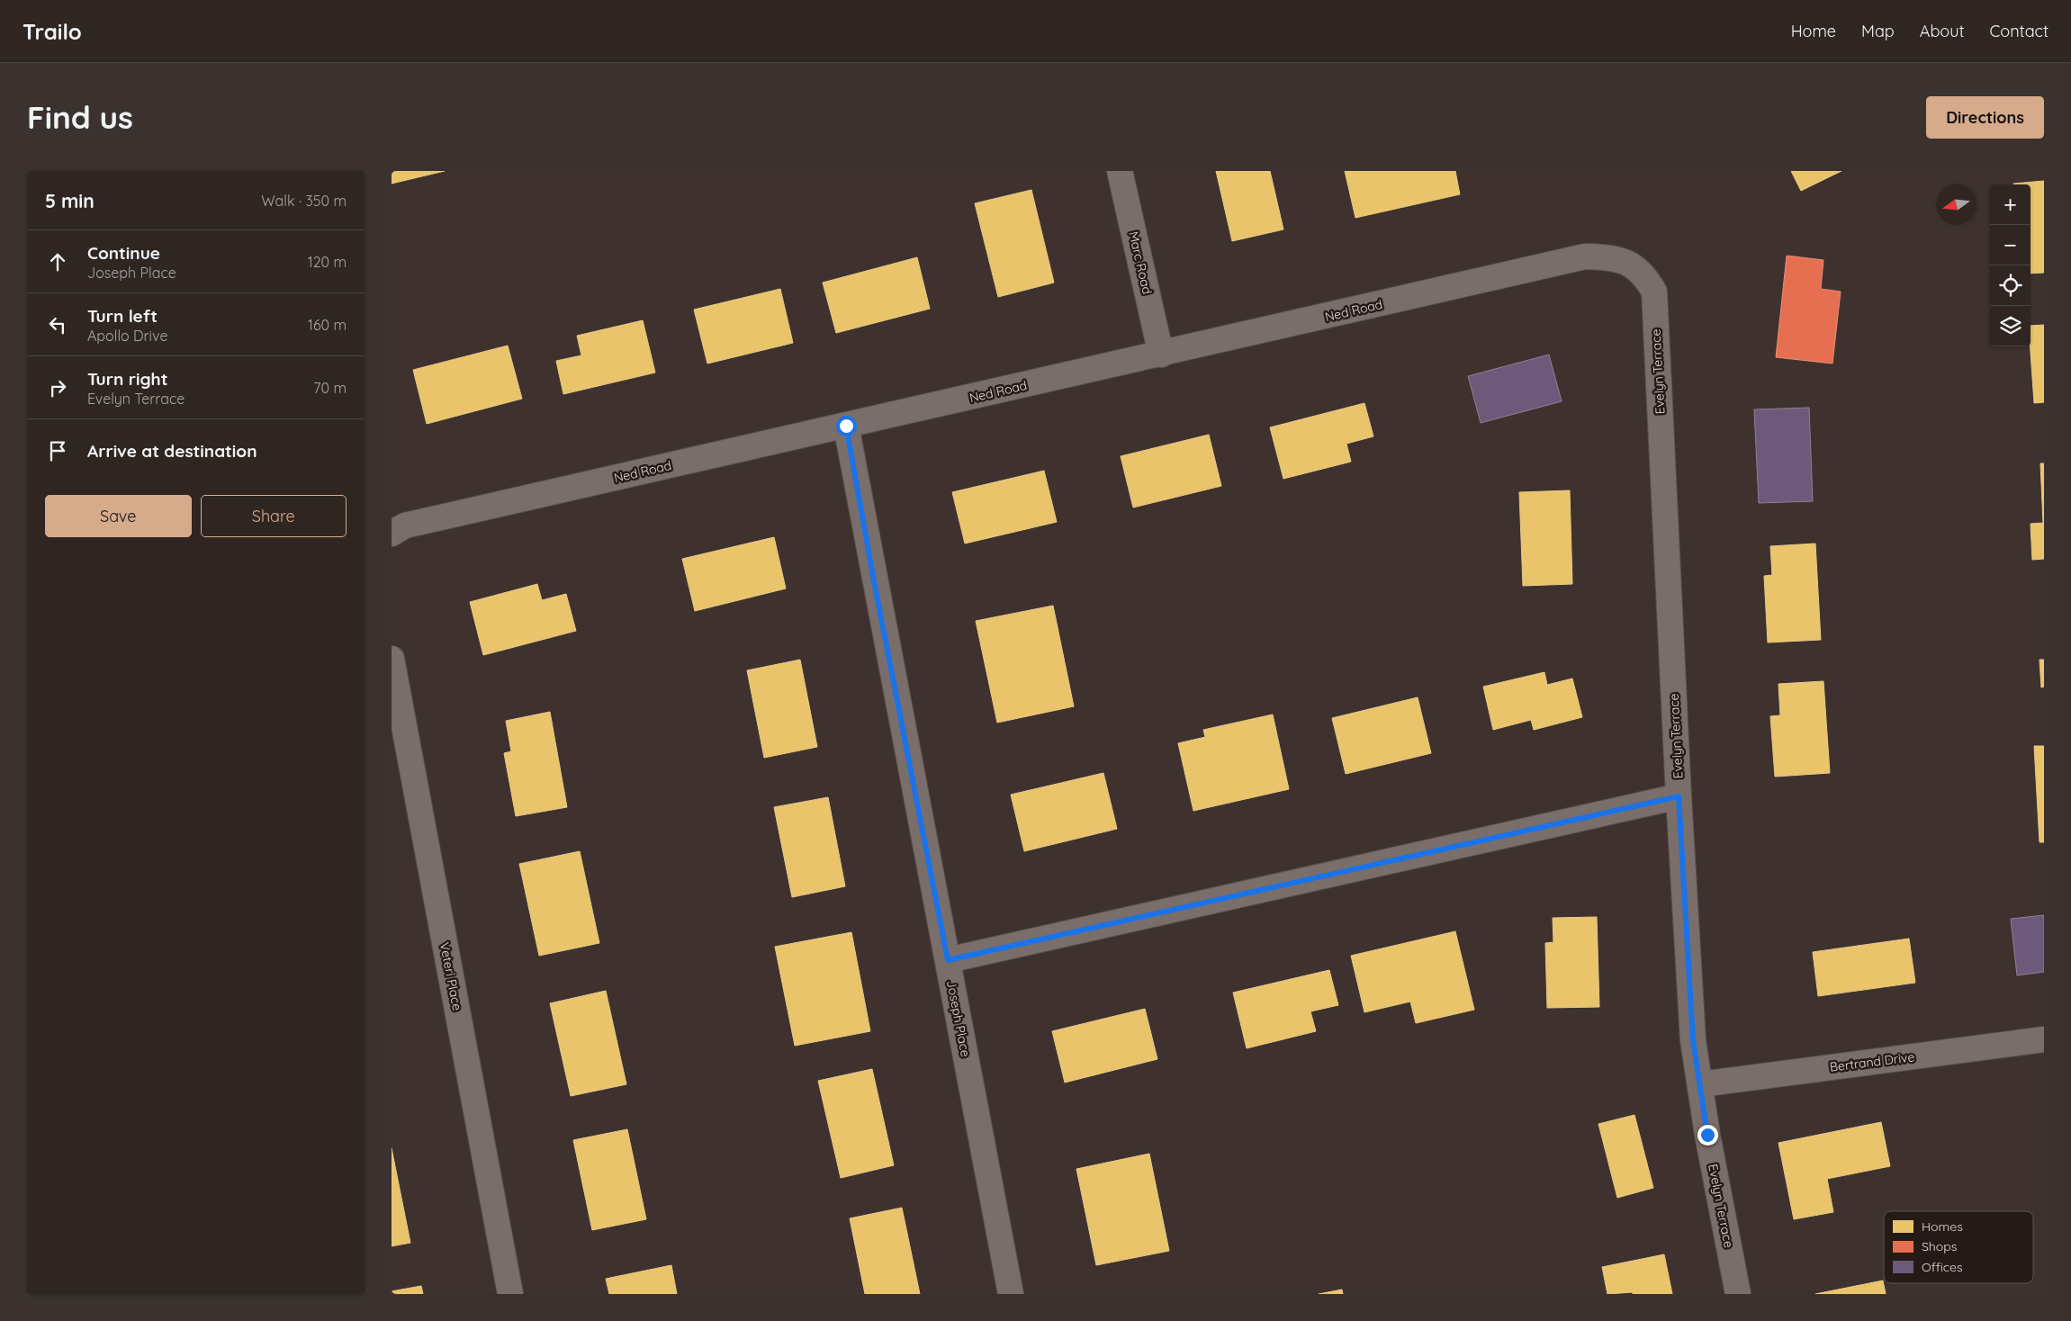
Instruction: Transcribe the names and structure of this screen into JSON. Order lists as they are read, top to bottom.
{
  "streets": {
    "street": [
      "Marc Road",
      "Ned Road",
      "Evelyn Terrace",
      "Veteri Place",
      "Joseph Place",
      "Bertrand Drive"
    ]
  },
  "crossings": [
    ["Marc Road", "Ned Road"],
    ["Ned Road", "Evelyn Terrace"],
    ["Ned Road", "Joseph Place"],
    ["Evelyn Terrace", "Bertrand Drive"]
  ],
  "legend": ["Homes", "Shops", "Offices"],
  "north": "left",
  "page": {
    "header": "Trailo",
    "nav": [
      "Home",
      "Map",
      "About",
      "Contact"
    ],
    "buttons": [
      "Directions",
      ["Save", "Share"]
    ],
    "title": "Find us",
    "heading": ["5 min", "Walk · 350 m"],
    "map_buttons": ["+", "−"],
    "list": [
      ["Continue", "Joseph Place", "120 m"],
      ["Turn left", "Apollo Drive", "160 m"],
      ["Turn right", "Evelyn Terrace", "70 m"],
      "Arrive at destination"
    ]
  }
}
